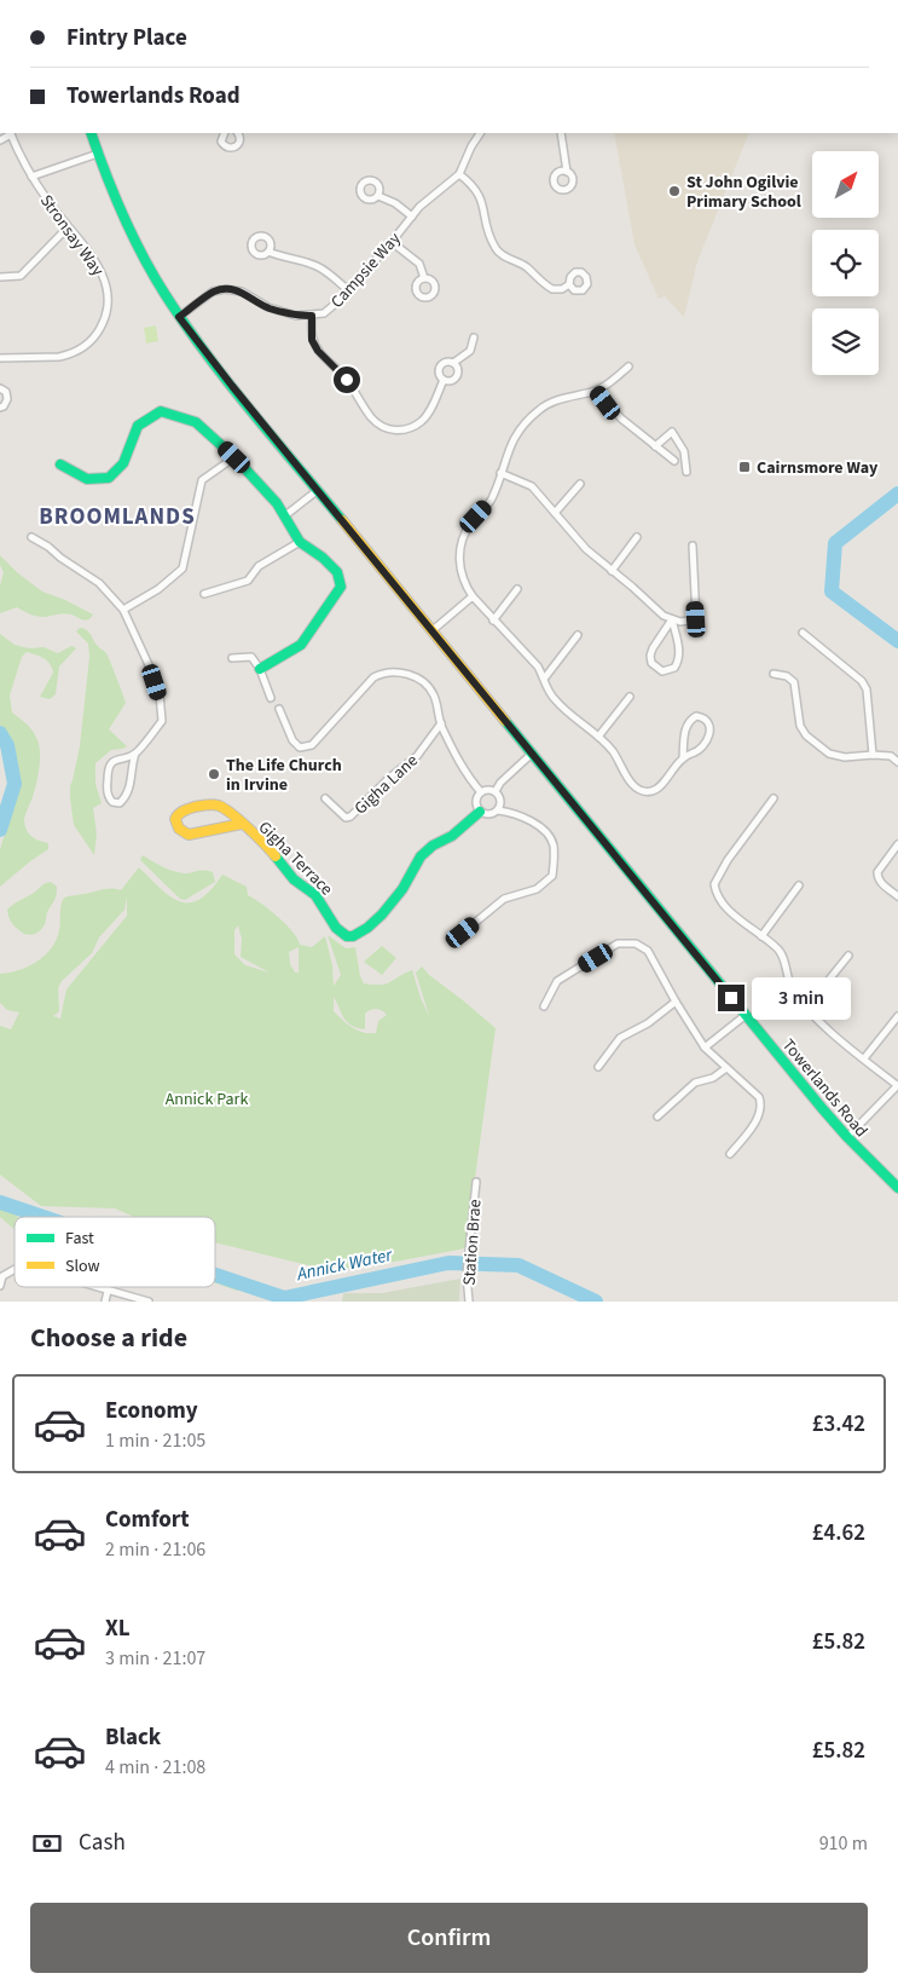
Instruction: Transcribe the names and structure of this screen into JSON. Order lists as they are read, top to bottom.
{
  "streets": {
    "street": [
      "Stronsay Way",
      "Campsie Way",
      "Gigha Lane",
      "Gigha Terrace",
      "Towerlands Road",
      "Station Brae"
    ]
  },
  "crossings": [
    ["Stronsay Way", "Towerlands Road"],
    ["Campsie Way", "Towerlands Road"]
  ],
  "districts": ["BROOMLANDS"],
  "water": ["Annick Water"],
  "parks": ["Annick Park"],
  "places": {
    "other": ["St John Ogilvie Primary School", "The Life Church in Irvine"],
    "transit": ["Cairnsmore Way"]
  },
  "legend": ["Fast", "Slow"],
  "north": "top right",
  "page": {
    "banner": ["Fintry Place", "Towerlands Road"],
    "bubble": "3 min",
    "heading": "Choose a ride",
    "list": [
      {
        "name": "Economy",
        "note": "1 min · 21:05",
        "value": "£3.42"
      },
      {
        "name": "Comfort",
        "note": "2 min · 21:06",
        "value": "£4.62"
      },
      {
        "name": "XL",
        "note": "3 min · 21:07",
        "value": "£5.82"
      },
      {
        "name": "Black",
        "note": "4 min · 21:08",
        "value": "£5.82"
      }
    ],
    "pay": ["Cash", "910 m"],
    "buttons": "Confirm"
  }
}
